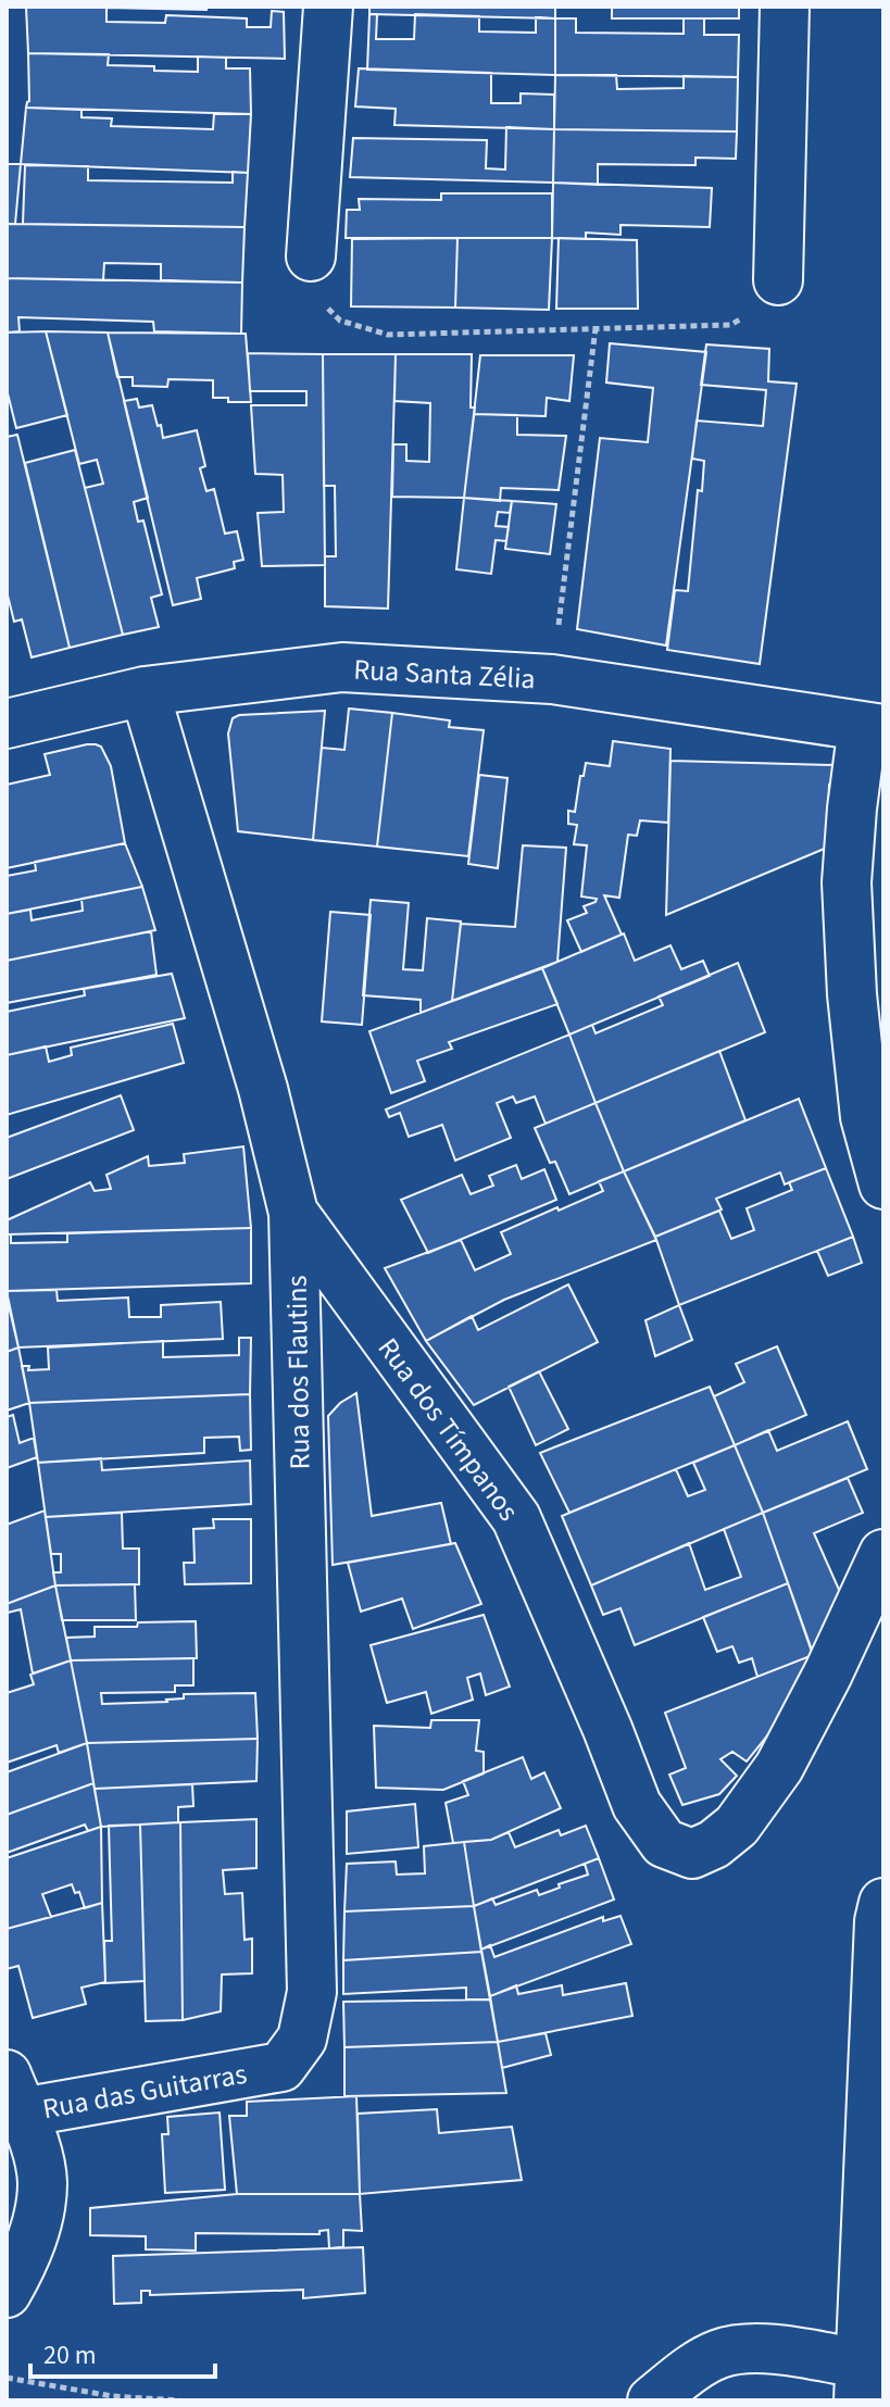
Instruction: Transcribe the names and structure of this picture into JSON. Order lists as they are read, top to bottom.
{
  "streets": {
    "street": [
      "Rua Santa Zélia",
      "Rua dos Flautins",
      "Rua dos Tímpanos",
      "Rua das Guitarras"
    ]
  },
  "crossings": [
    ["Rua Santa Zélia", "Rua dos Flautins"],
    ["Rua dos Flautins", "Rua dos Tímpanos"],
    ["Rua dos Flautins", "Rua das Guitarras"]
  ],
  "scale_bar": "20 m"
}
